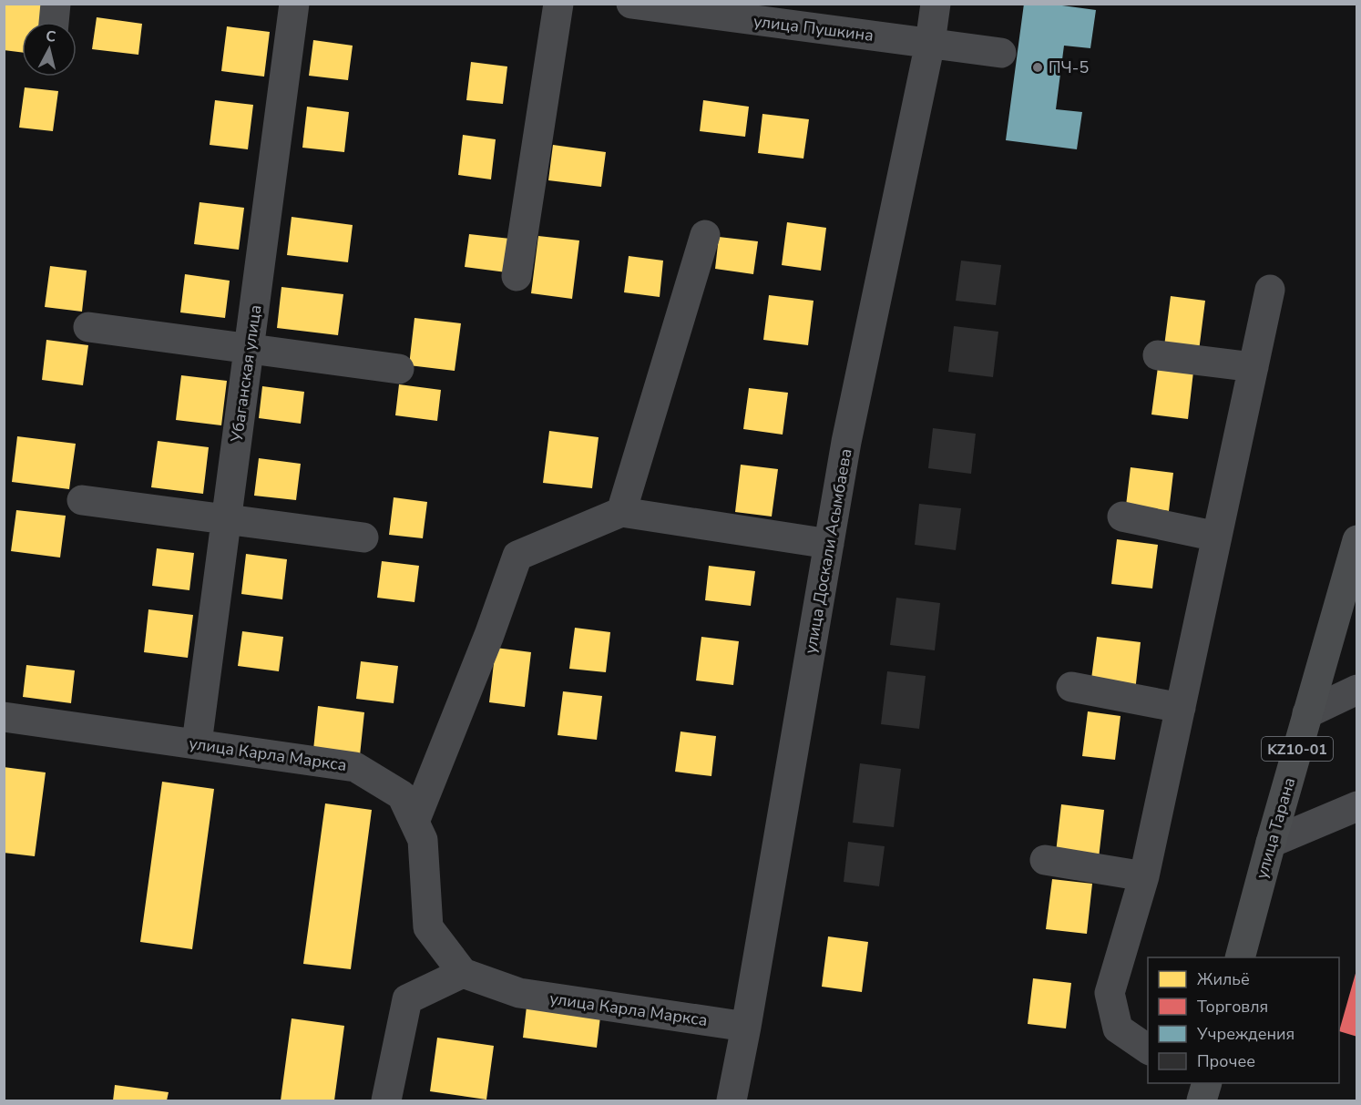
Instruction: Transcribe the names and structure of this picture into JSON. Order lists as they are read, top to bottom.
{
  "streets": {
    "main road": ["KZ10-01", "улица Тарана"],
    "street": [
      "улица Пушкина",
      "Убаганская улица",
      "улица Доскали Асымбаева",
      "улица Карла Маркса"
    ]
  },
  "crossings": [
    ["улица Пушкина", "улица Доскали Асымбаева"],
    ["Убаганская улица", "улица Карла Маркса"],
    ["улица Доскали Асымбаева", "улица Карла Маркса"]
  ],
  "places": ["ПЧ-5"],
  "legend": [
    "Жильё",
    "Торговля",
    "Учреждения",
    "Прочее"
  ],
  "north": "top"
}
